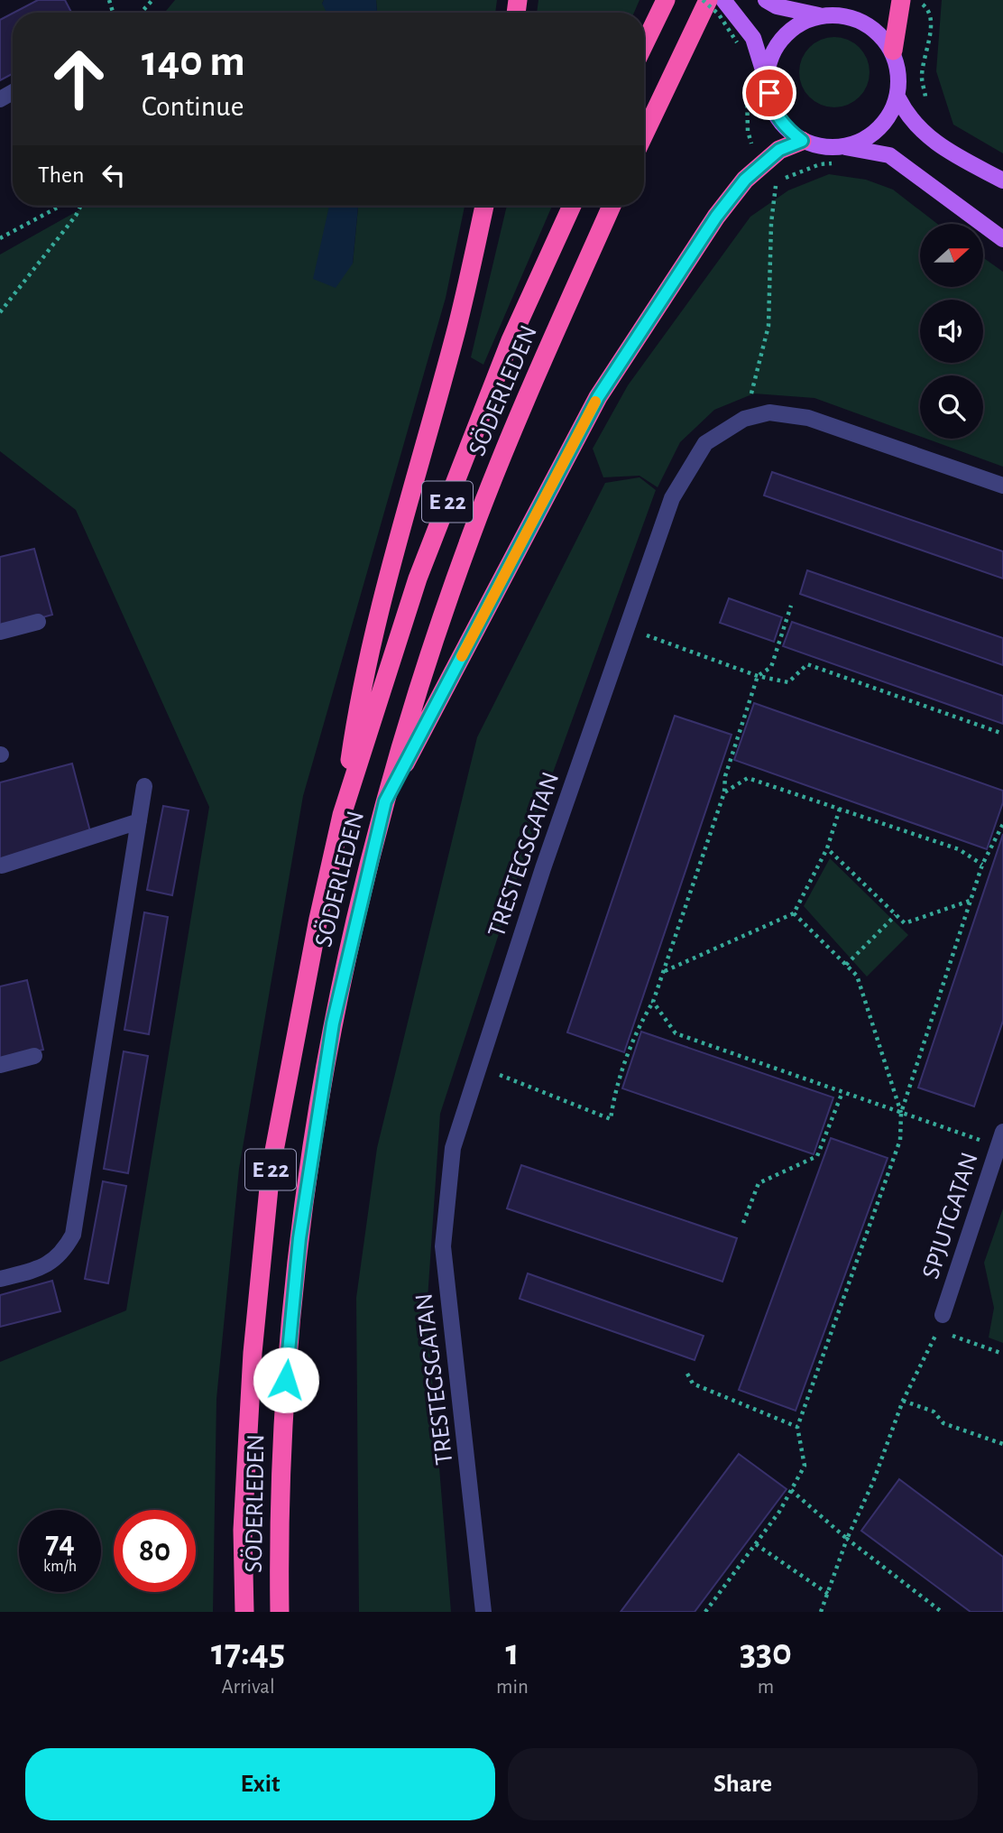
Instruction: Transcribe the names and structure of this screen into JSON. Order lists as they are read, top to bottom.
{
  "streets": {
    "highway": ["SÖDERLEDEN", "E 22"],
    "street": ["TRESTEGSGATAN", "SPJUTGATAN"]
  },
  "north": "right",
  "page": {
    "turn": ["140 m", "Continue"],
    "then": "Then",
    "speed": "74 km/h",
    "limit": "80",
    "eta": [
      "17:45",
      "Arrival",
      "1",
      "min",
      "330",
      "m"
    ],
    "buttons": ["Exit", "Share"]
  }
}
